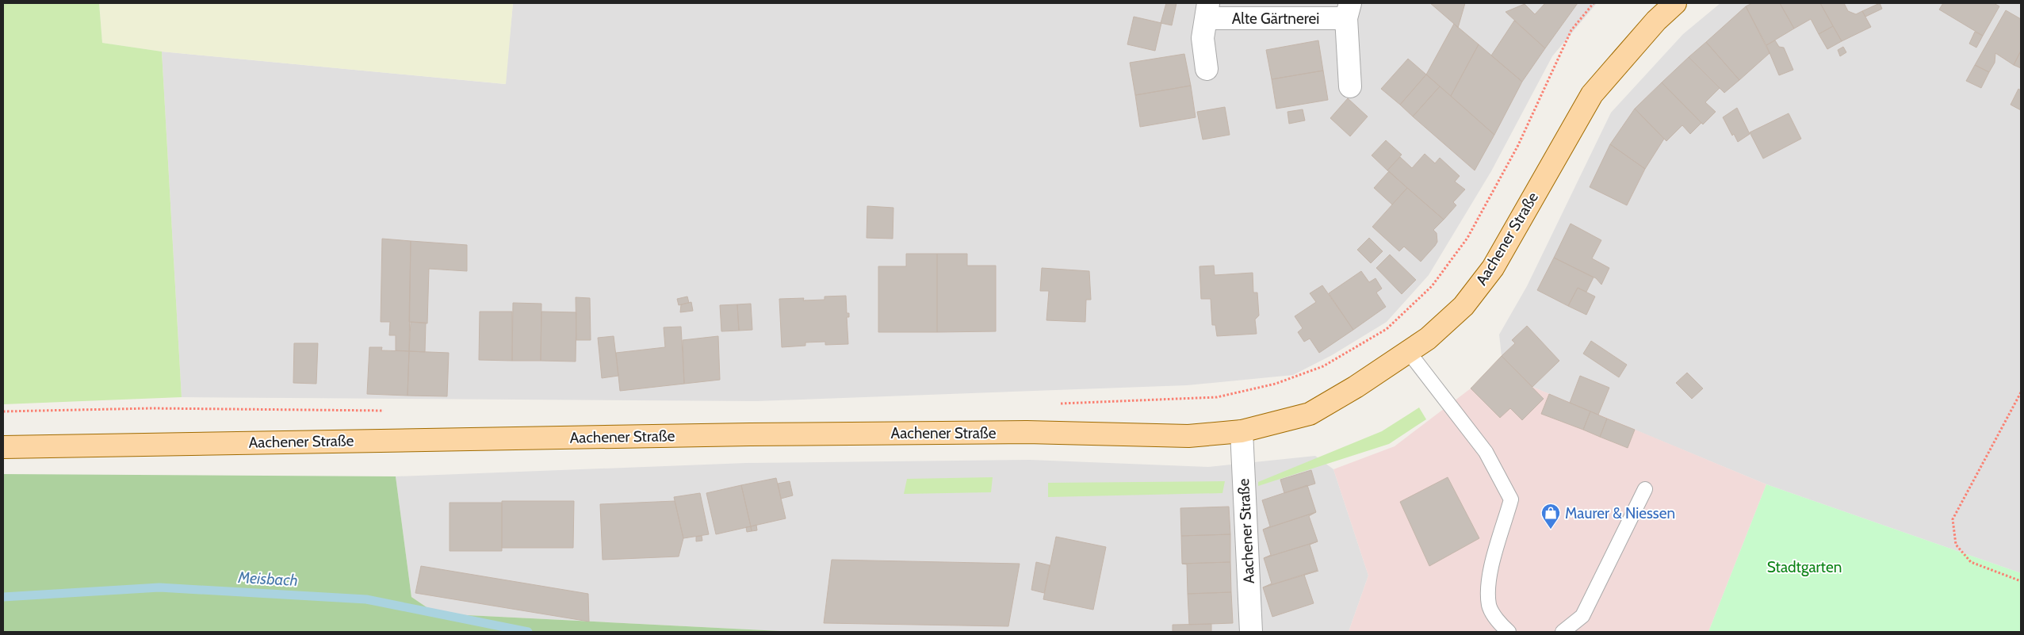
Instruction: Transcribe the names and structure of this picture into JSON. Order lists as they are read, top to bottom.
{
  "streets": {
    "main road": ["Aachener Straße"],
    "street": ["Alte Gärtnerei"]
  },
  "water": ["Meisbach"],
  "parks": ["Stadtgarten"],
  "places": {
    "shop": ["Maurer & Niessen"]
  }
}
